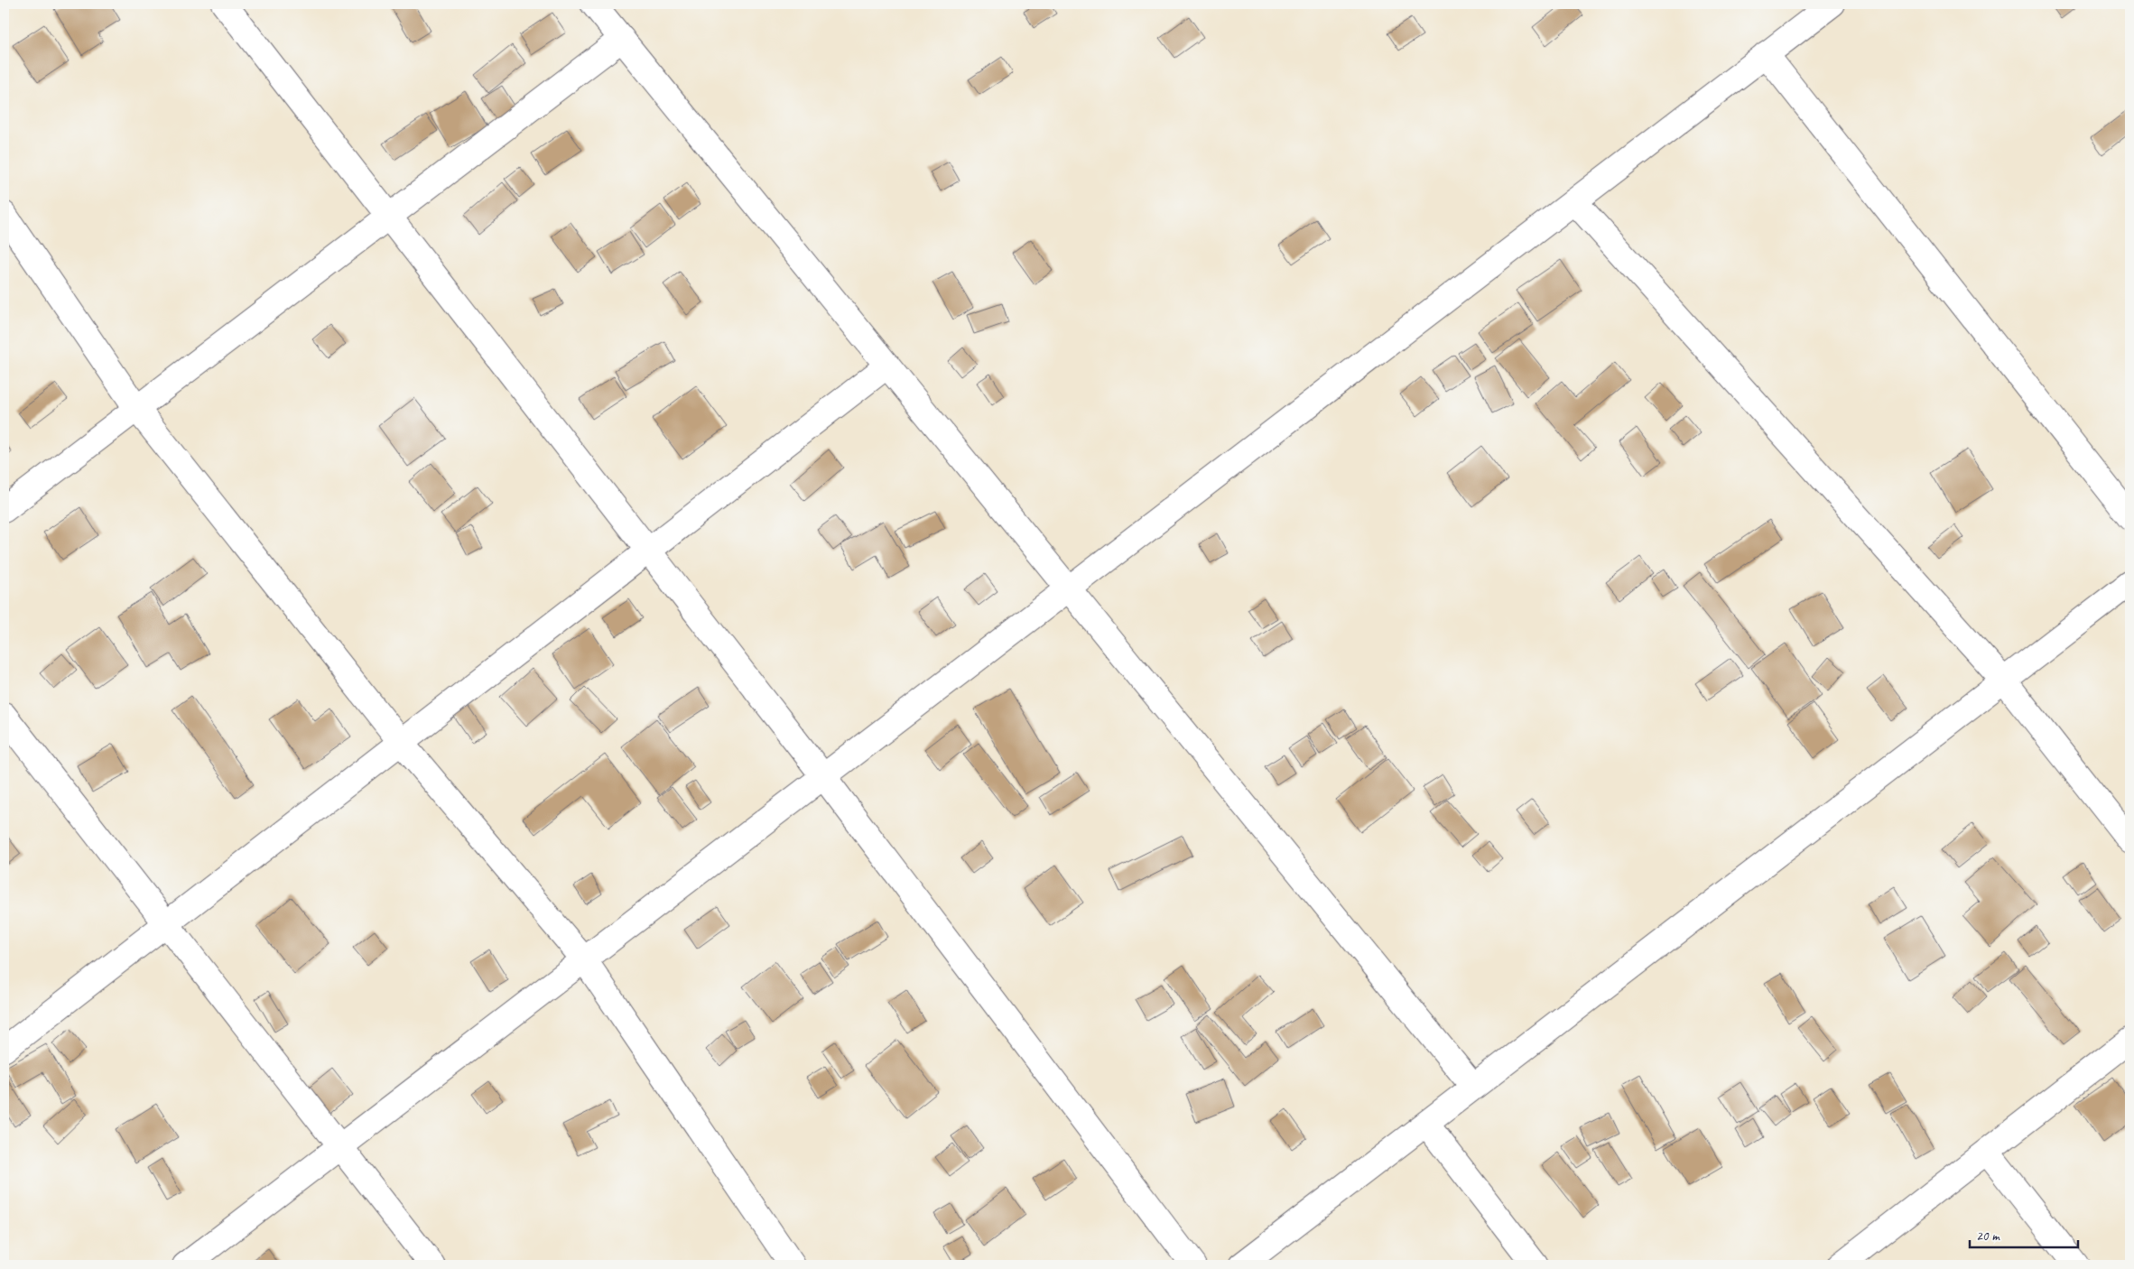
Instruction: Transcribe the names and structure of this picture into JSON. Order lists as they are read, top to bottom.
{
  "scale_bar": "20 m"
}
